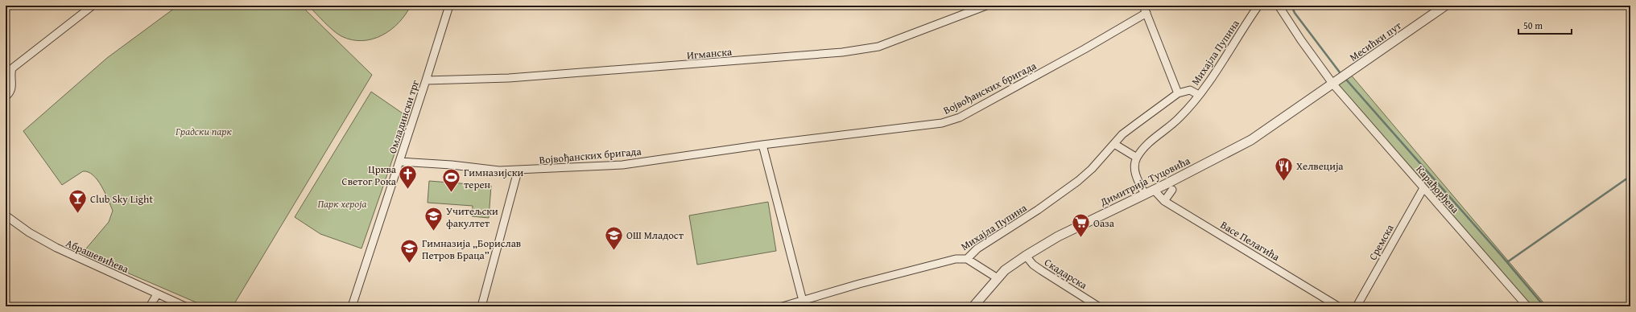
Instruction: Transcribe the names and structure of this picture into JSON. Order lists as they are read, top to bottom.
{
  "streets": {
    "street": [
      "Месићки пут",
      "Михајла Пупина",
      "Игманска",
      "Војвођанских бригада",
      "Омладински трг",
      "Димитрија Туцовића",
      "Карађорђева",
      "Васе Пелагића",
      "Сремска",
      "Абрашевићева",
      "Скадарска"
    ]
  },
  "crossings": [
    ["Месићки пут", "Димитрија Туцовића"],
    ["Месићки пут", "Карађорђева"],
    ["Михајла Пупина", "Војвођанских бригада"],
    ["Игманска", "Омладински трг"],
    ["Војвођанских бригада", "Омладински трг"],
    ["Димитрија Туцовића", "Карађорђева"],
    ["Димитрија Туцовића", "Васе Пелагића"],
    ["Димитрија Туцовића", "Скадарска"],
    ["Карађорђева", "Сремска"]
  ],
  "parks": ["Градски парк", "Парк хероја"],
  "places": {
    "restaurant": ["Хелвеција"],
    "church": ["Црква Светог Рока"],
    "sports": ["Гимназијски терен"],
    "bar": ["Club Sky Light"],
    "school or university": ["Учитељски факултет", "ОШ Младост", "Гимназија „Борислав Петров Браца”"],
    "supermarket": ["Оаза"]
  },
  "scale_bar": "50 m"
}
